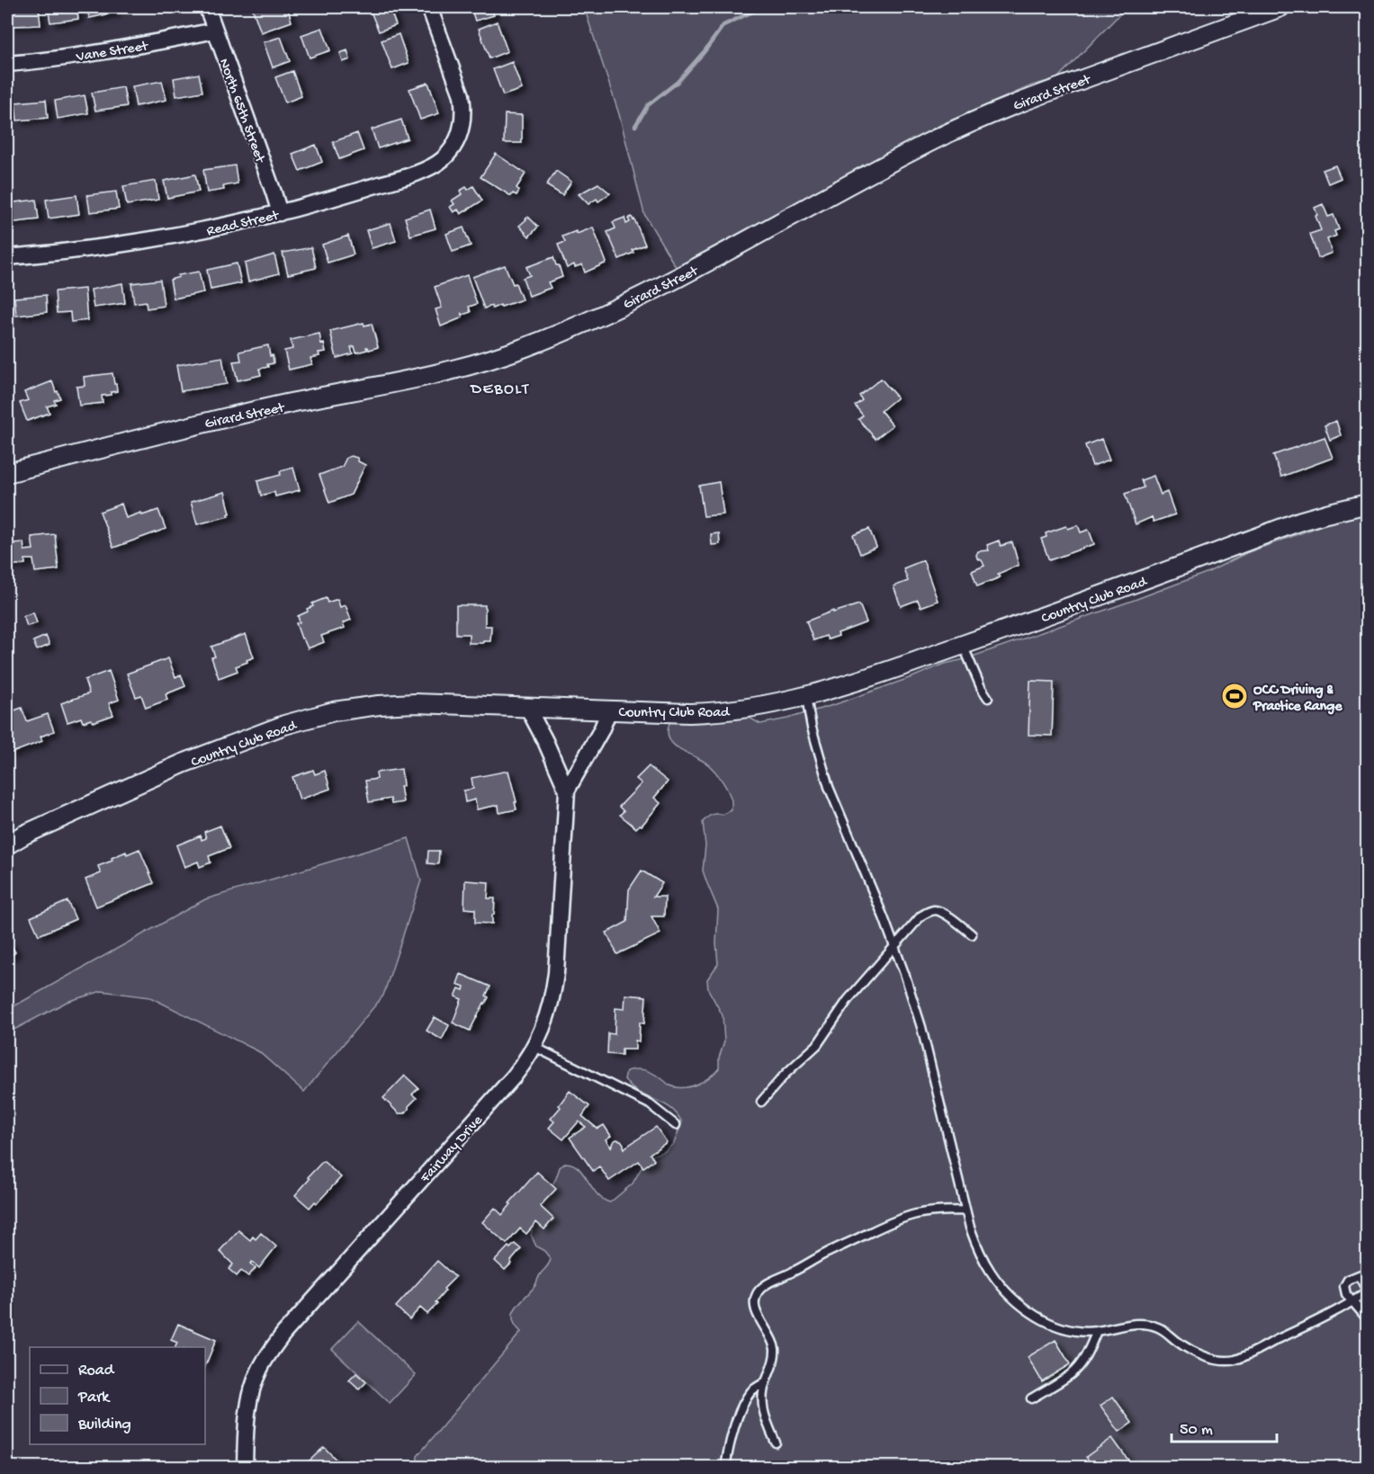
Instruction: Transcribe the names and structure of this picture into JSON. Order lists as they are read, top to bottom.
{
  "streets": {
    "street": [
      "Vane Street",
      "Girard Street",
      "North 65th Street",
      "Read Street",
      "Country Club Road",
      "Fairway Drive"
    ]
  },
  "crossings": [
    ["Vane Street", "North 65th Street"],
    ["North 65th Street", "Read Street"],
    ["Country Club Road", "Fairway Drive"]
  ],
  "districts": ["DEBOLT"],
  "places": {
    "sports": ["OCC Driving & Practice Range"]
  },
  "legend": ["Road", "Park", "Building"],
  "scale_bar": "50 m"
}
